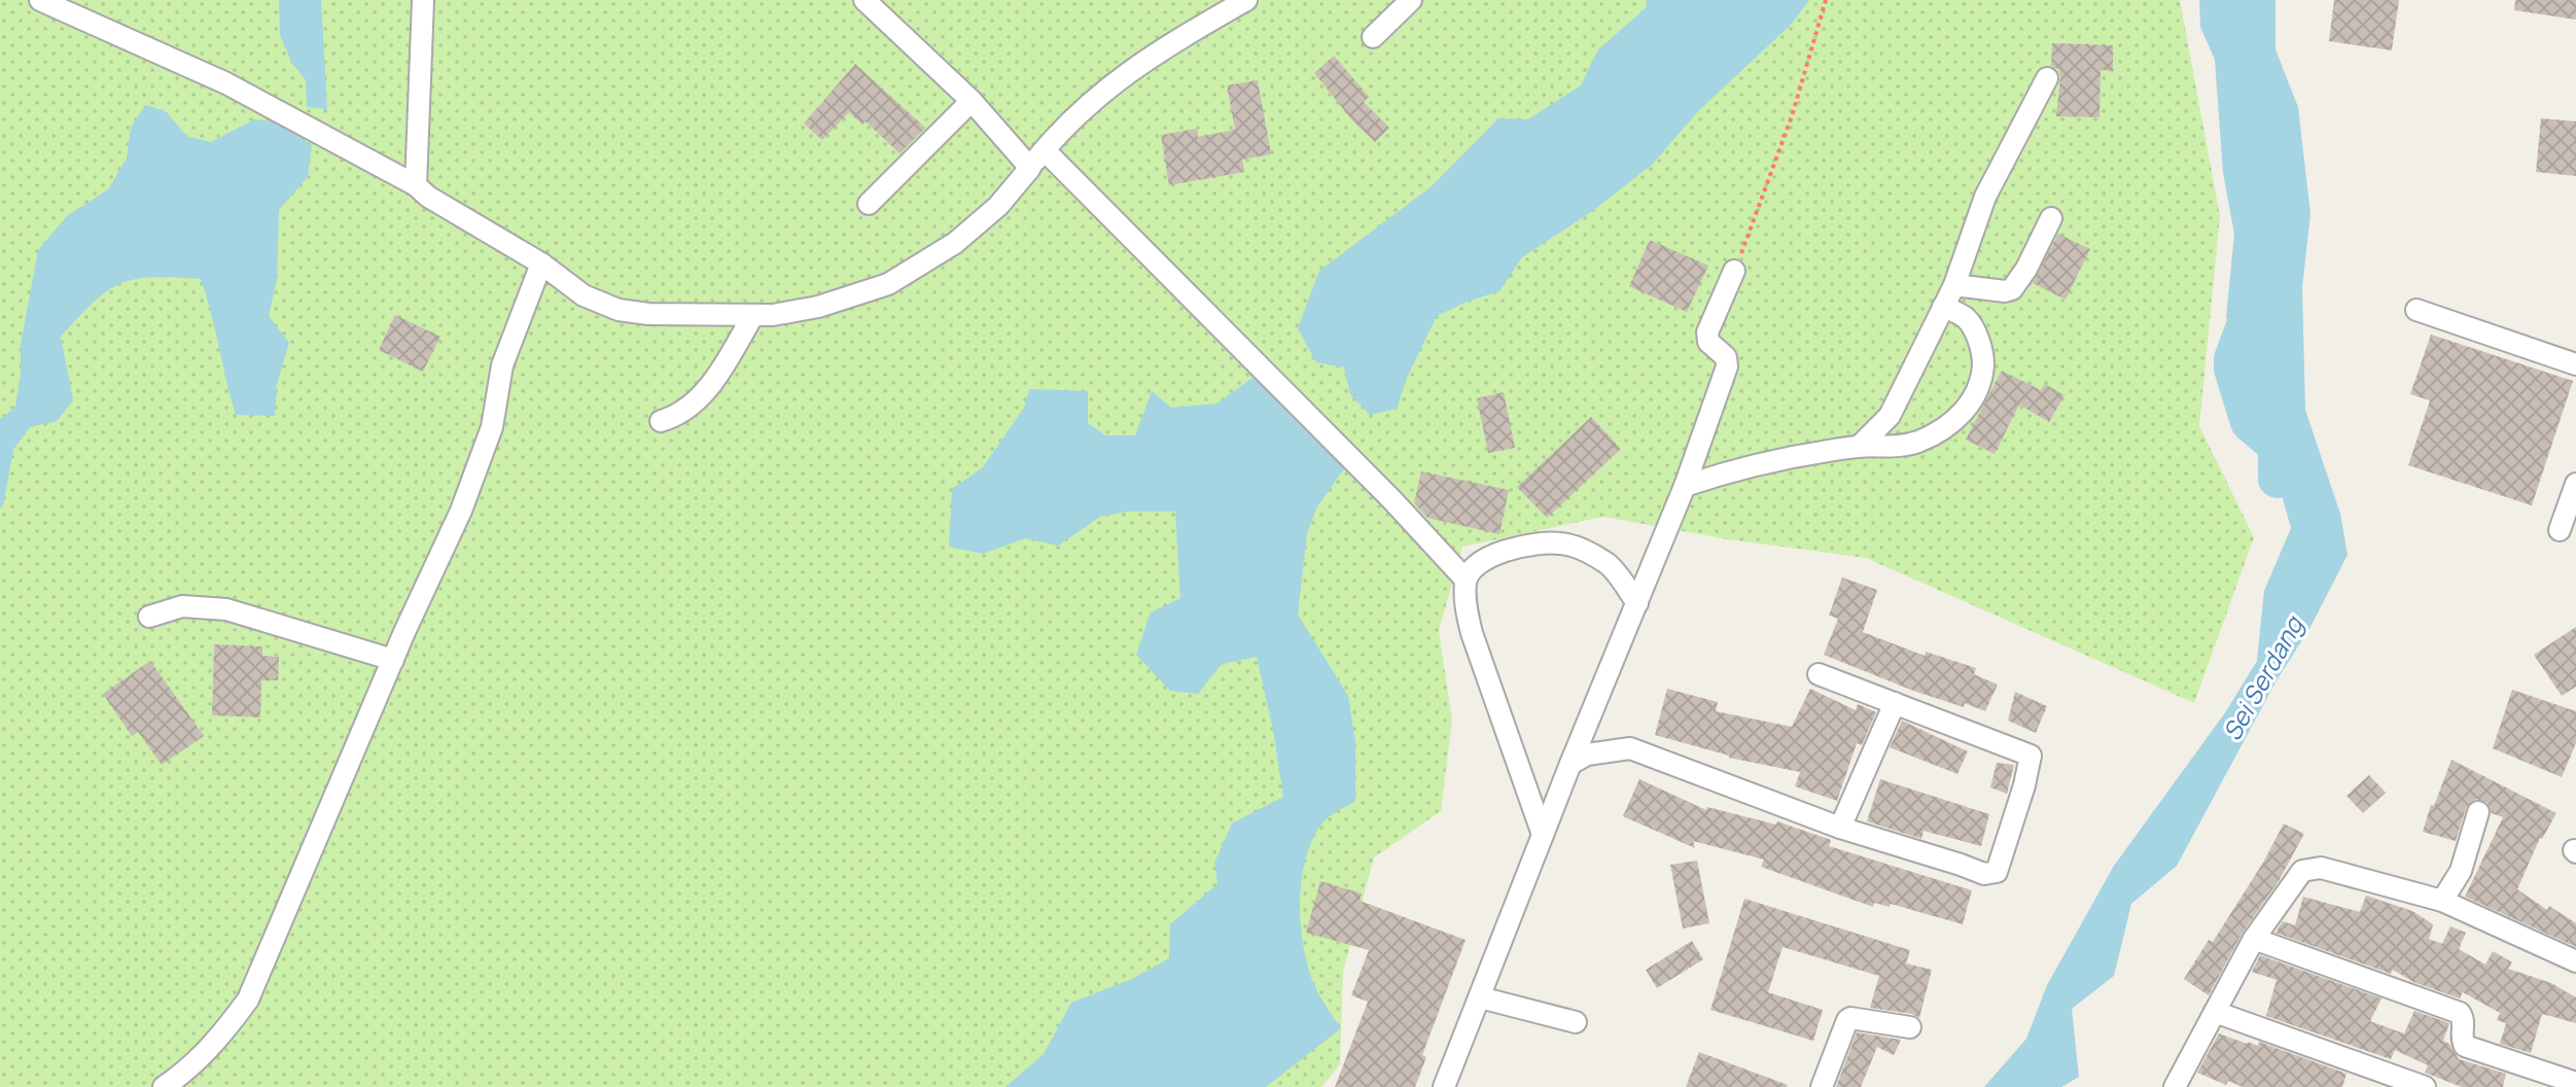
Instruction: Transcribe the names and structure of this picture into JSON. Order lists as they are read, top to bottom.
{
  "water": ["Sei Serdang"]
}
